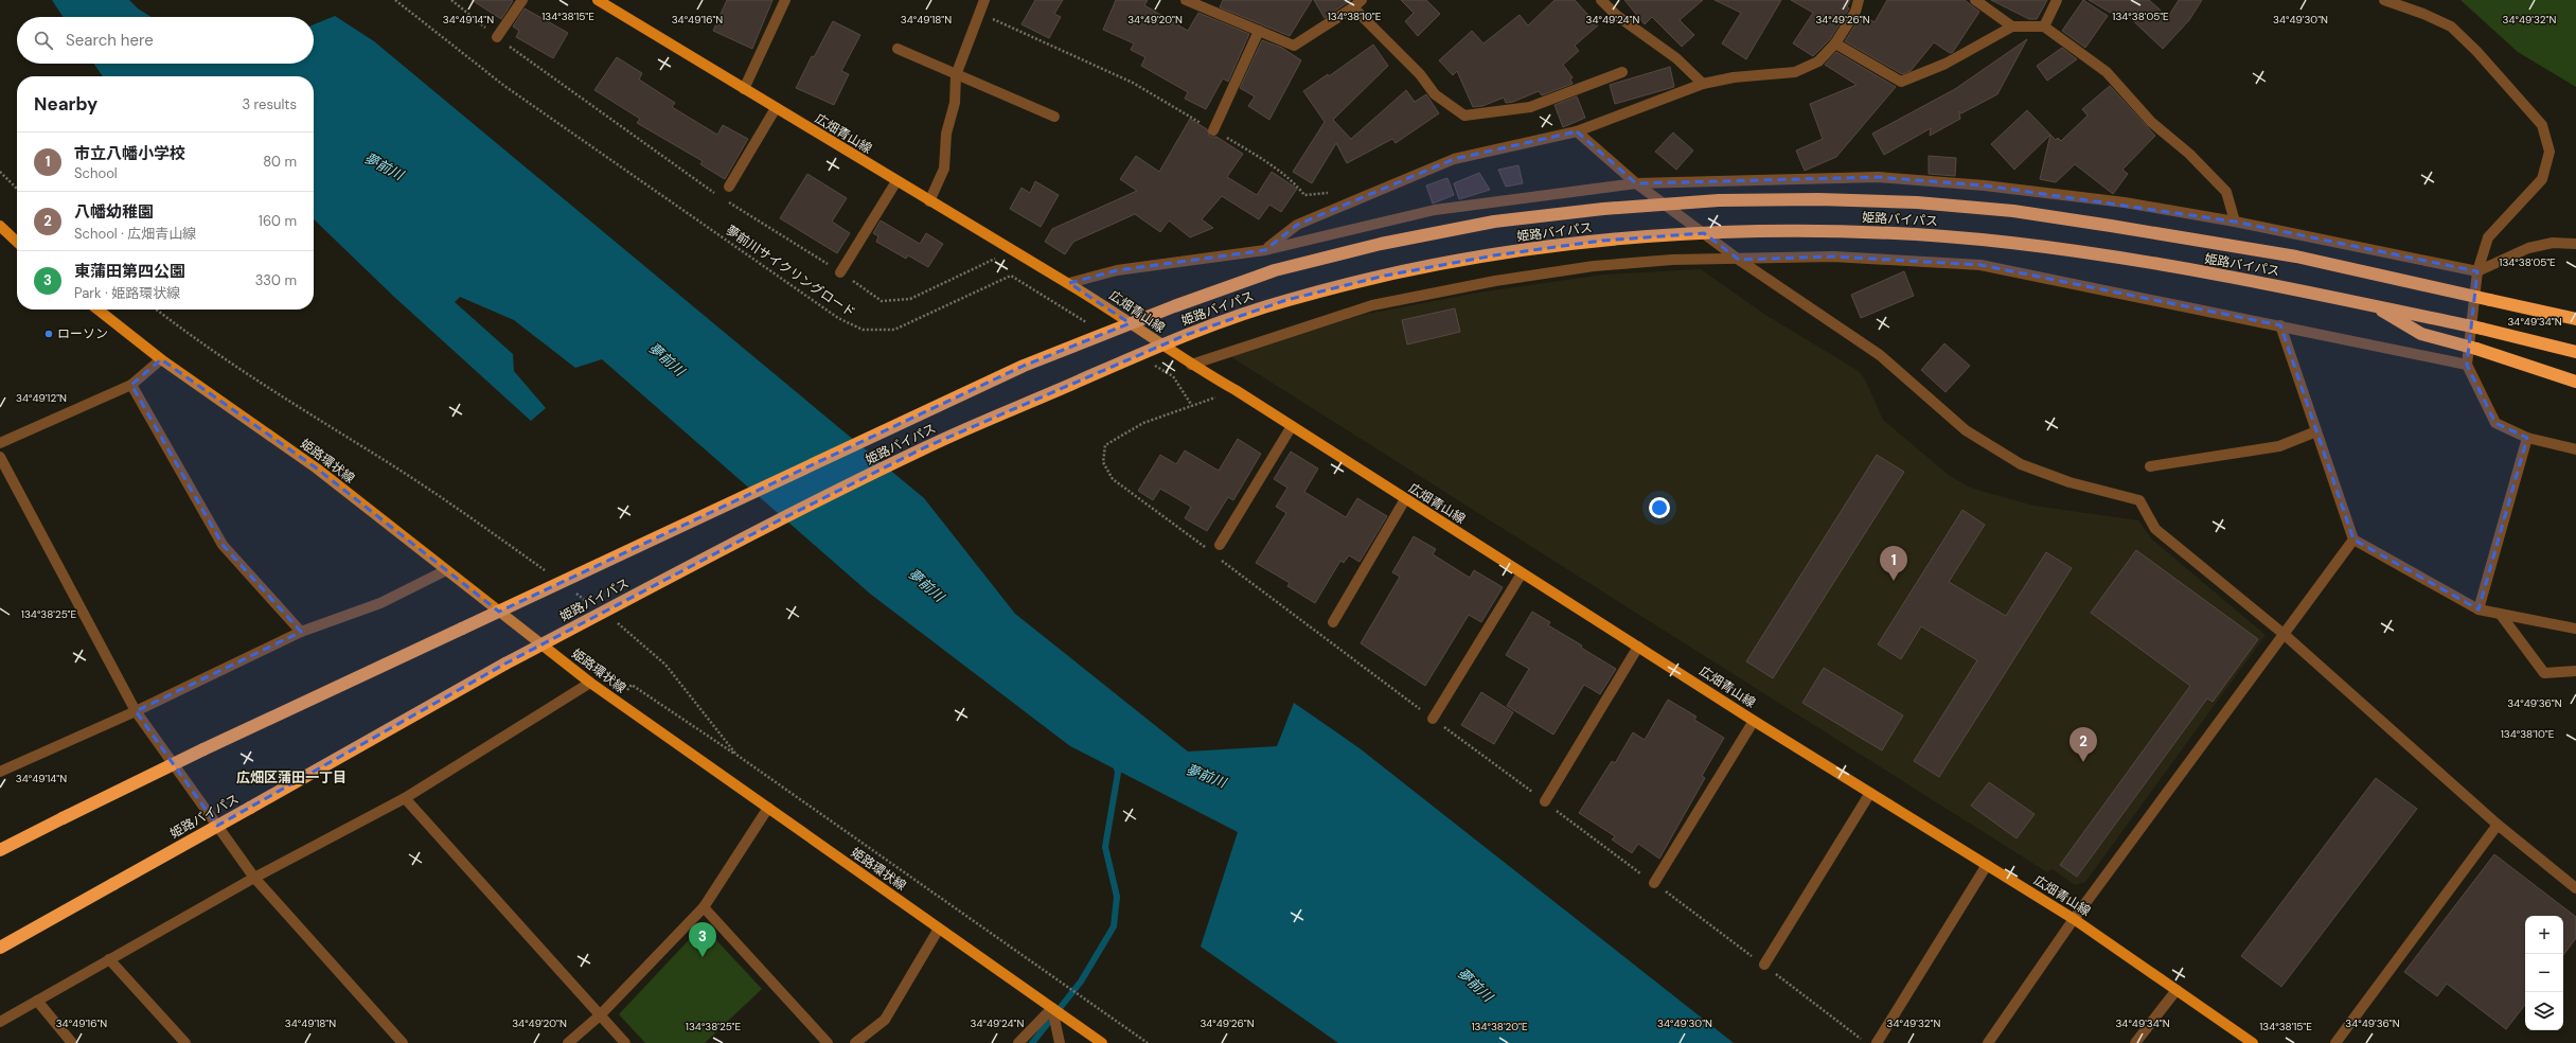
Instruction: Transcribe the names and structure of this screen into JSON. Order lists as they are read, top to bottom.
{
  "streets": {
    "highway": ["姫路バイパス"],
    "main road": ["広畑青山線", "姫路環状線"],
    "path": ["夢前川サイクリングロード"]
  },
  "districts": ["広畑区蒲田一丁目"],
  "water": ["夢前川"],
  "places": ["ローソン"],
  "page": {
    "search": "Search here",
    "heading": ["Nearby", "3 results"],
    "list": [
      {
        "mark": "1",
        "name": "市立八幡小学校",
        "note": "School",
        "value": "80 m"
      },
      {
        "mark": "2",
        "name": "八幡幼稚園",
        "note": "School · 広畑青山線",
        "value": "160 m"
      },
      {
        "mark": "3",
        "name": "東蒲田第四公園",
        "note": "Park · 姫路環状線",
        "value": "330 m"
      }
    ],
    "pins": ["1", "2", "3"],
    "map_buttons": ["+", "−"]
  },
  "coordinates": [
    "134°38'15\"E",
    "134°38'10\"E",
    "134°38'05\"E",
    "34°49'32\"N",
    "34°49'14\"N",
    "34°49'16\"N",
    "34°49'18\"N",
    "34°49'24\"N",
    "34°49'26\"N",
    "34°49'20\"N",
    "34°49'30\"N",
    "34°49'34\"N",
    "34°49'12\"N",
    "134°38'25\"E",
    "34°49'36\"N",
    "134°38'20\"E"
  ]
}
